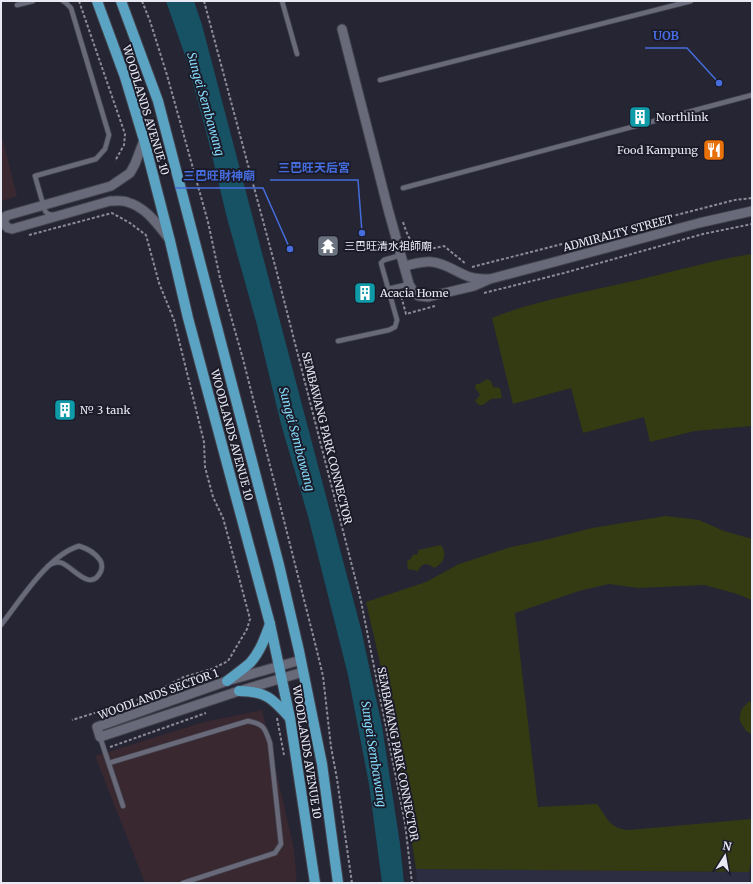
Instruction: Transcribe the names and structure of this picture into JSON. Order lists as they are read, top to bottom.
{
  "streets": {
    "main road": ["WOODLANDS AVENUE 10"],
    "street": ["ADMIRALTY STREET", "WOODLANDS SECTOR 1"],
    "path": ["SEMBAWANG PARK CONNECTOR"]
  },
  "crossings": [
    ["WOODLANDS AVENUE 10", "WOODLANDS SECTOR 1"]
  ],
  "water": ["Sungei Sembawang"],
  "places": {
    "other": ["UOB", "三巴旺天后宮", "三巴旺財神廟"],
    "building": ["Northlink", "Acacia Home", "№ 3 tank"],
    "restaurant": ["Food Kampung"],
    "temple": ["三巴旺清水祖師廟"]
  },
  "north": "top"
}
